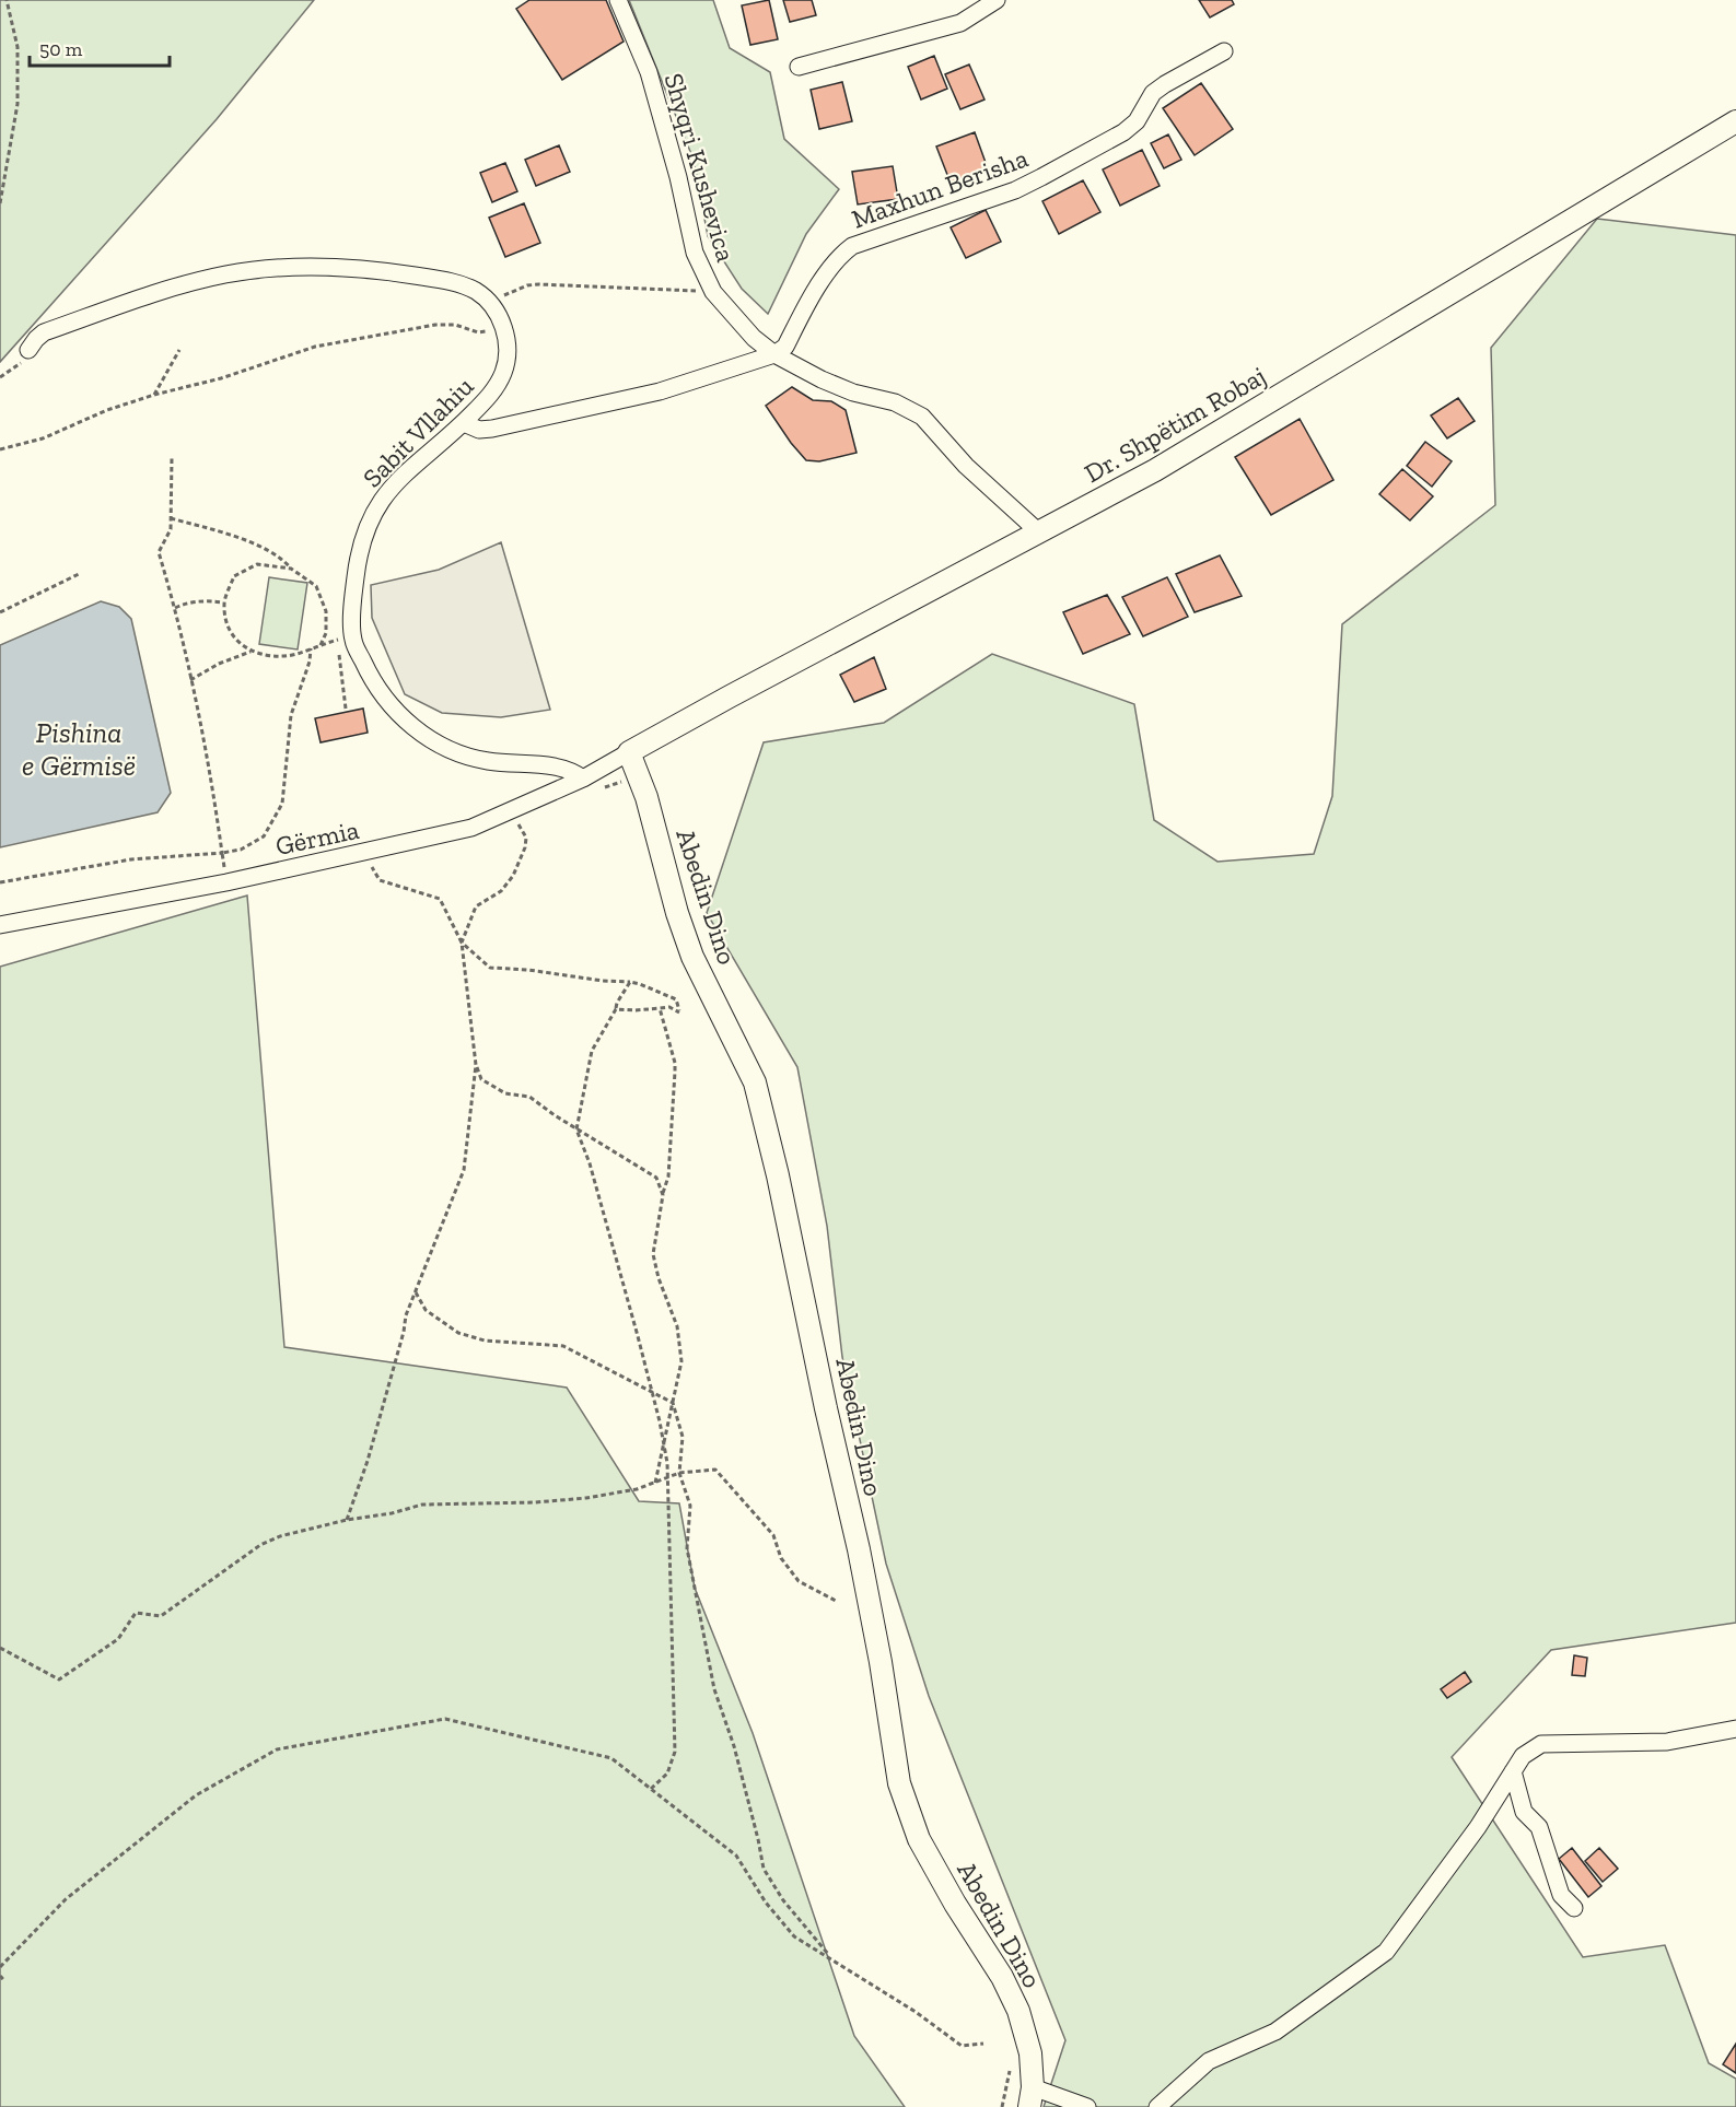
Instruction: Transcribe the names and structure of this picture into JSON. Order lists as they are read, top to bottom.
{
  "streets": {
    "street": [
      "Shyqri Kushevica",
      "Maxhun Berisha",
      "Dr. Shpëtim Robaj",
      "Sabit Vllahiu",
      "Gërmia",
      "Abedin Dino"
    ]
  },
  "crossings": [
    ["Shyqri Kushevica", "Maxhun Berisha"],
    ["Shyqri Kushevica", "Dr. Shpëtim Robaj"],
    ["Dr. Shpëtim Robaj", "Gërmia"],
    ["Dr. Shpëtim Robaj", "Abedin Dino"],
    ["Sabit Vllahiu", "Gërmia"],
    ["Gërmia", "Abedin Dino"]
  ],
  "water": ["Pishina e Gërmisë"],
  "scale_bar": "50 m"
}
